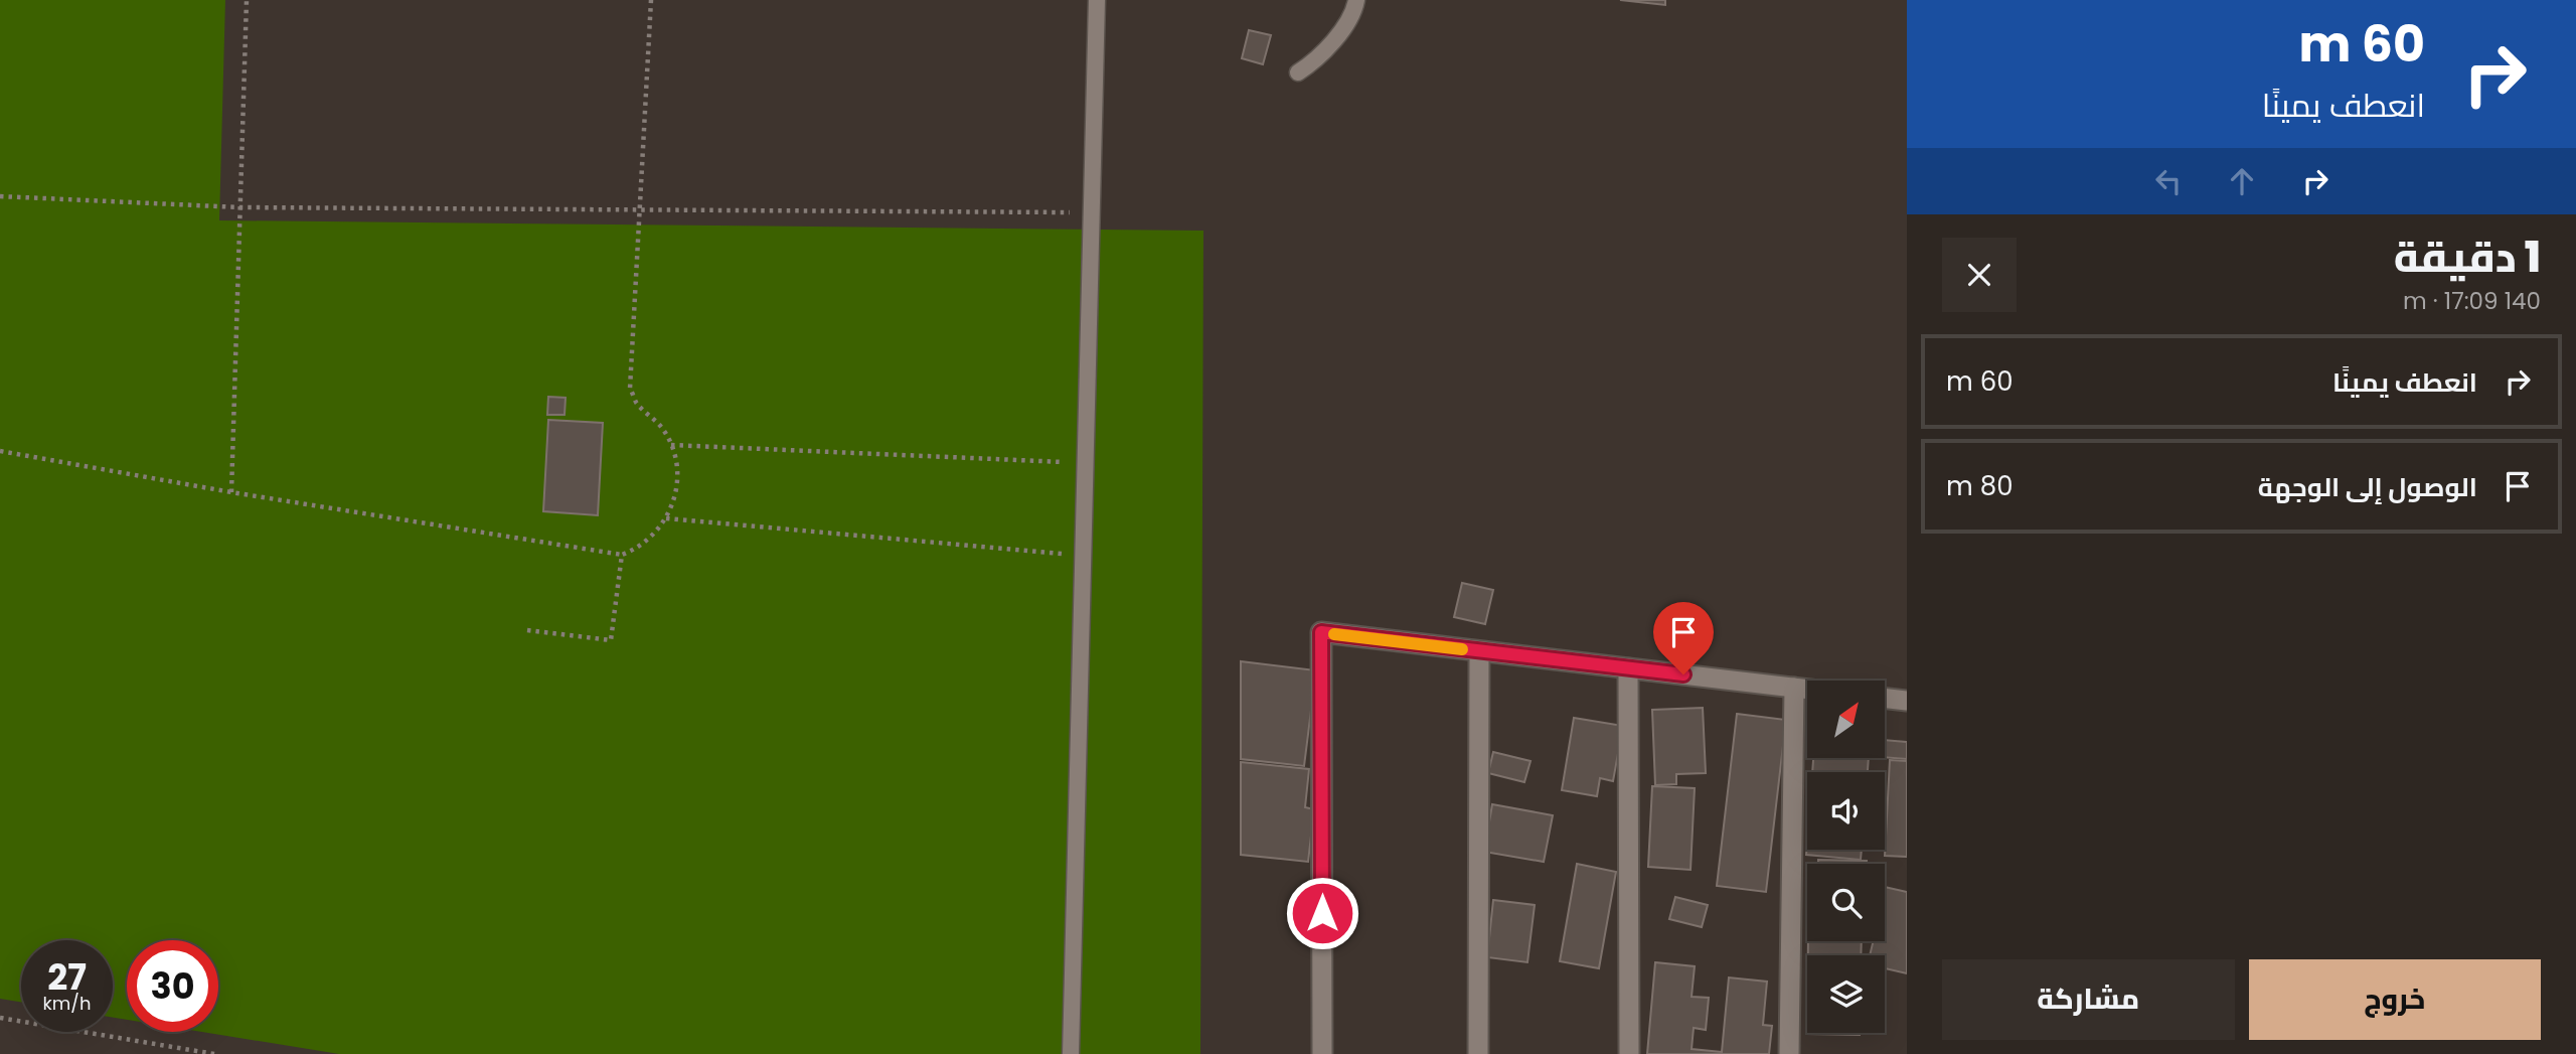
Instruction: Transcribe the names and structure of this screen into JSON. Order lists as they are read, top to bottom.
{
  "north": "top right",
  "page": {
    "turn": ["60 m", "انعطف يمينًا"],
    "heading": ["1 دقيقة", "140 m · 17:09"],
    "list": [
      {
        "name": "انعطف يمينًا",
        "value": "60 m"
      },
      {
        "name": "الوصول إلى الوجهة",
        "value": "80 m"
      }
    ],
    "speed": "27 km/h",
    "limit": "30",
    "buttons": ["خروج", "مشاركة"]
  }
}
